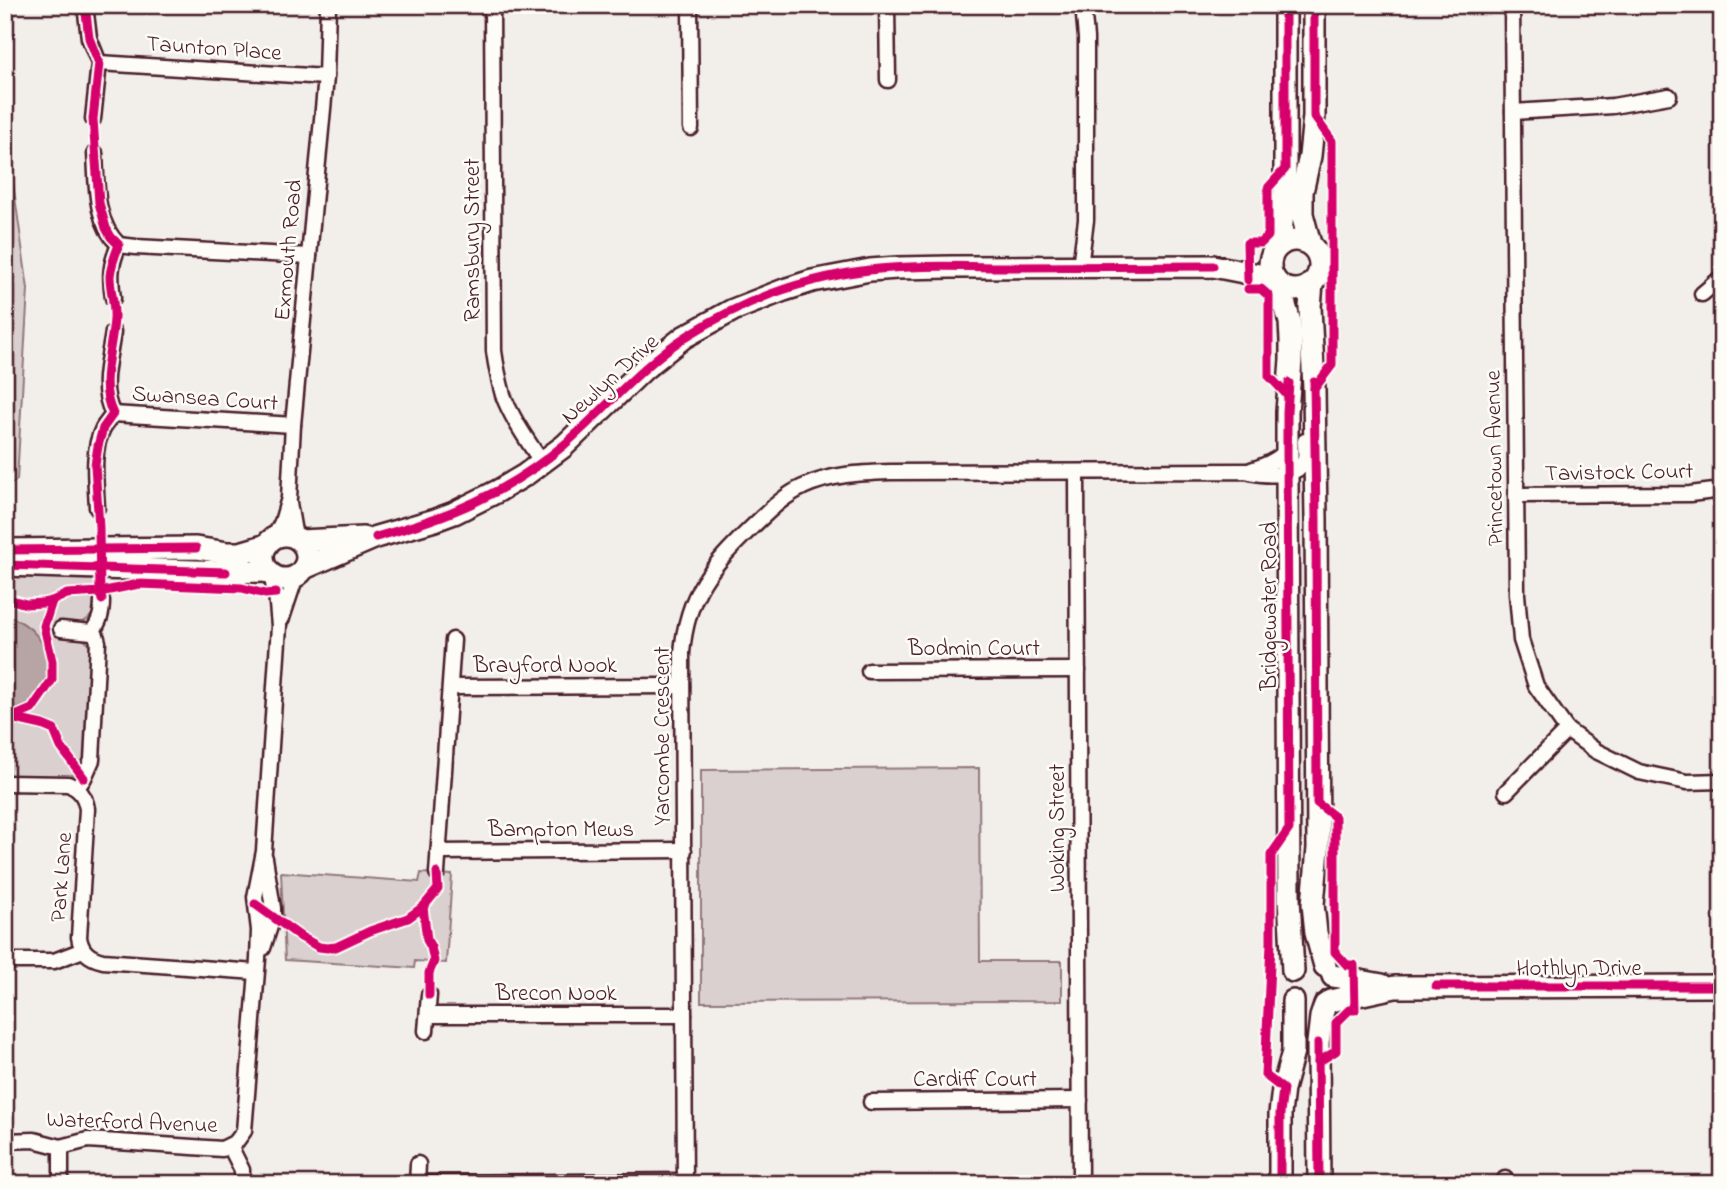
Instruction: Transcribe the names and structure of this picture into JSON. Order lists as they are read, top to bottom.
{
  "streets": {
    "street": [
      "Taunton Place",
      "Ramsbury Street",
      "Exmouth Road",
      "Newlyn Drive",
      "Swansea Court",
      "Princetown Avenue",
      "Tavistock Court",
      "Bridgewater Road",
      "Bodmin Court",
      "Brayford Nook",
      "Yarcombe Crescent",
      "Bampton Mews",
      "Woking Street",
      "Park Lane",
      "Hothlyn Drive",
      "Brecon Nook",
      "Cardiff Court",
      "Waterford Avenue"
    ]
  },
  "crossings": [
    ["Taunton Place", "Exmouth Road"],
    ["Ramsbury Street", "Newlyn Drive"],
    ["Exmouth Road", "Newlyn Drive"],
    ["Exmouth Road", "Swansea Court"],
    ["Exmouth Road", "Waterford Avenue"],
    ["Newlyn Drive", "Bridgewater Road"],
    ["Newlyn Drive", "Waterford Avenue"],
    ["Princetown Avenue", "Tavistock Court"],
    ["Bridgewater Road", "Yarcombe Crescent"],
    ["Bridgewater Road", "Hothlyn Drive"],
    ["Bodmin Court", "Woking Street"],
    ["Brayford Nook", "Yarcombe Crescent"],
    ["Brayford Nook", "Bampton Mews"],
    ["Yarcombe Crescent", "Bampton Mews"],
    ["Yarcombe Crescent", "Woking Street"],
    ["Yarcombe Crescent", "Brecon Nook"],
    ["Woking Street", "Cardiff Court"],
    ["Park Lane", "Waterford Avenue"]
  ]
}
